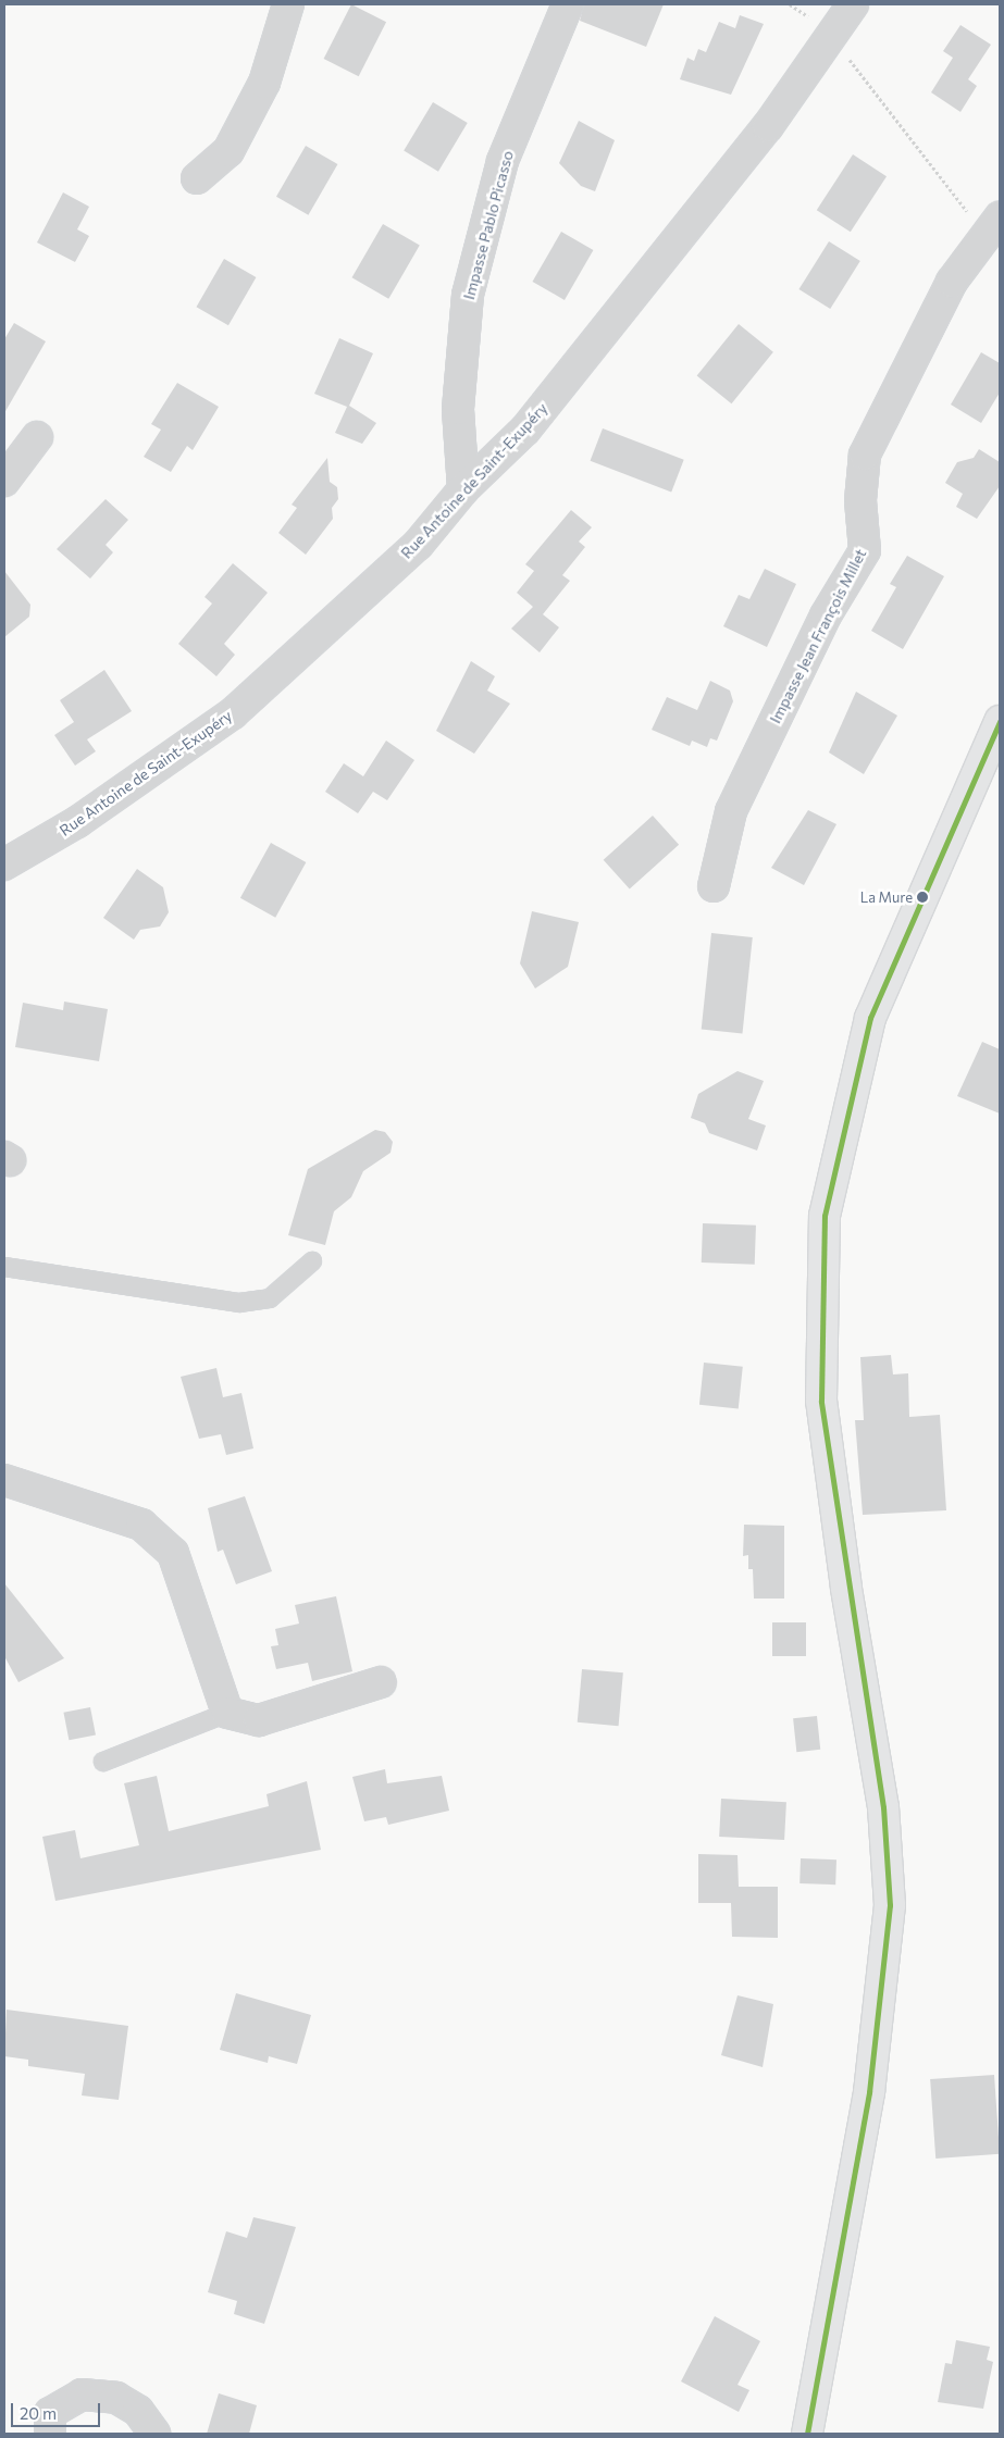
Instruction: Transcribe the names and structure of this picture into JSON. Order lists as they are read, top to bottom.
{
  "streets": {
    "street": ["Impasse Pablo Picasso", "Rue Antoine de Saint-Exupéry", "Impasse Jean François Millet"]
  },
  "crossings": [
    ["Impasse Pablo Picasso", "Rue Antoine de Saint-Exupéry"]
  ],
  "places": ["La Mure"],
  "scale_bar": "20 m"
}
